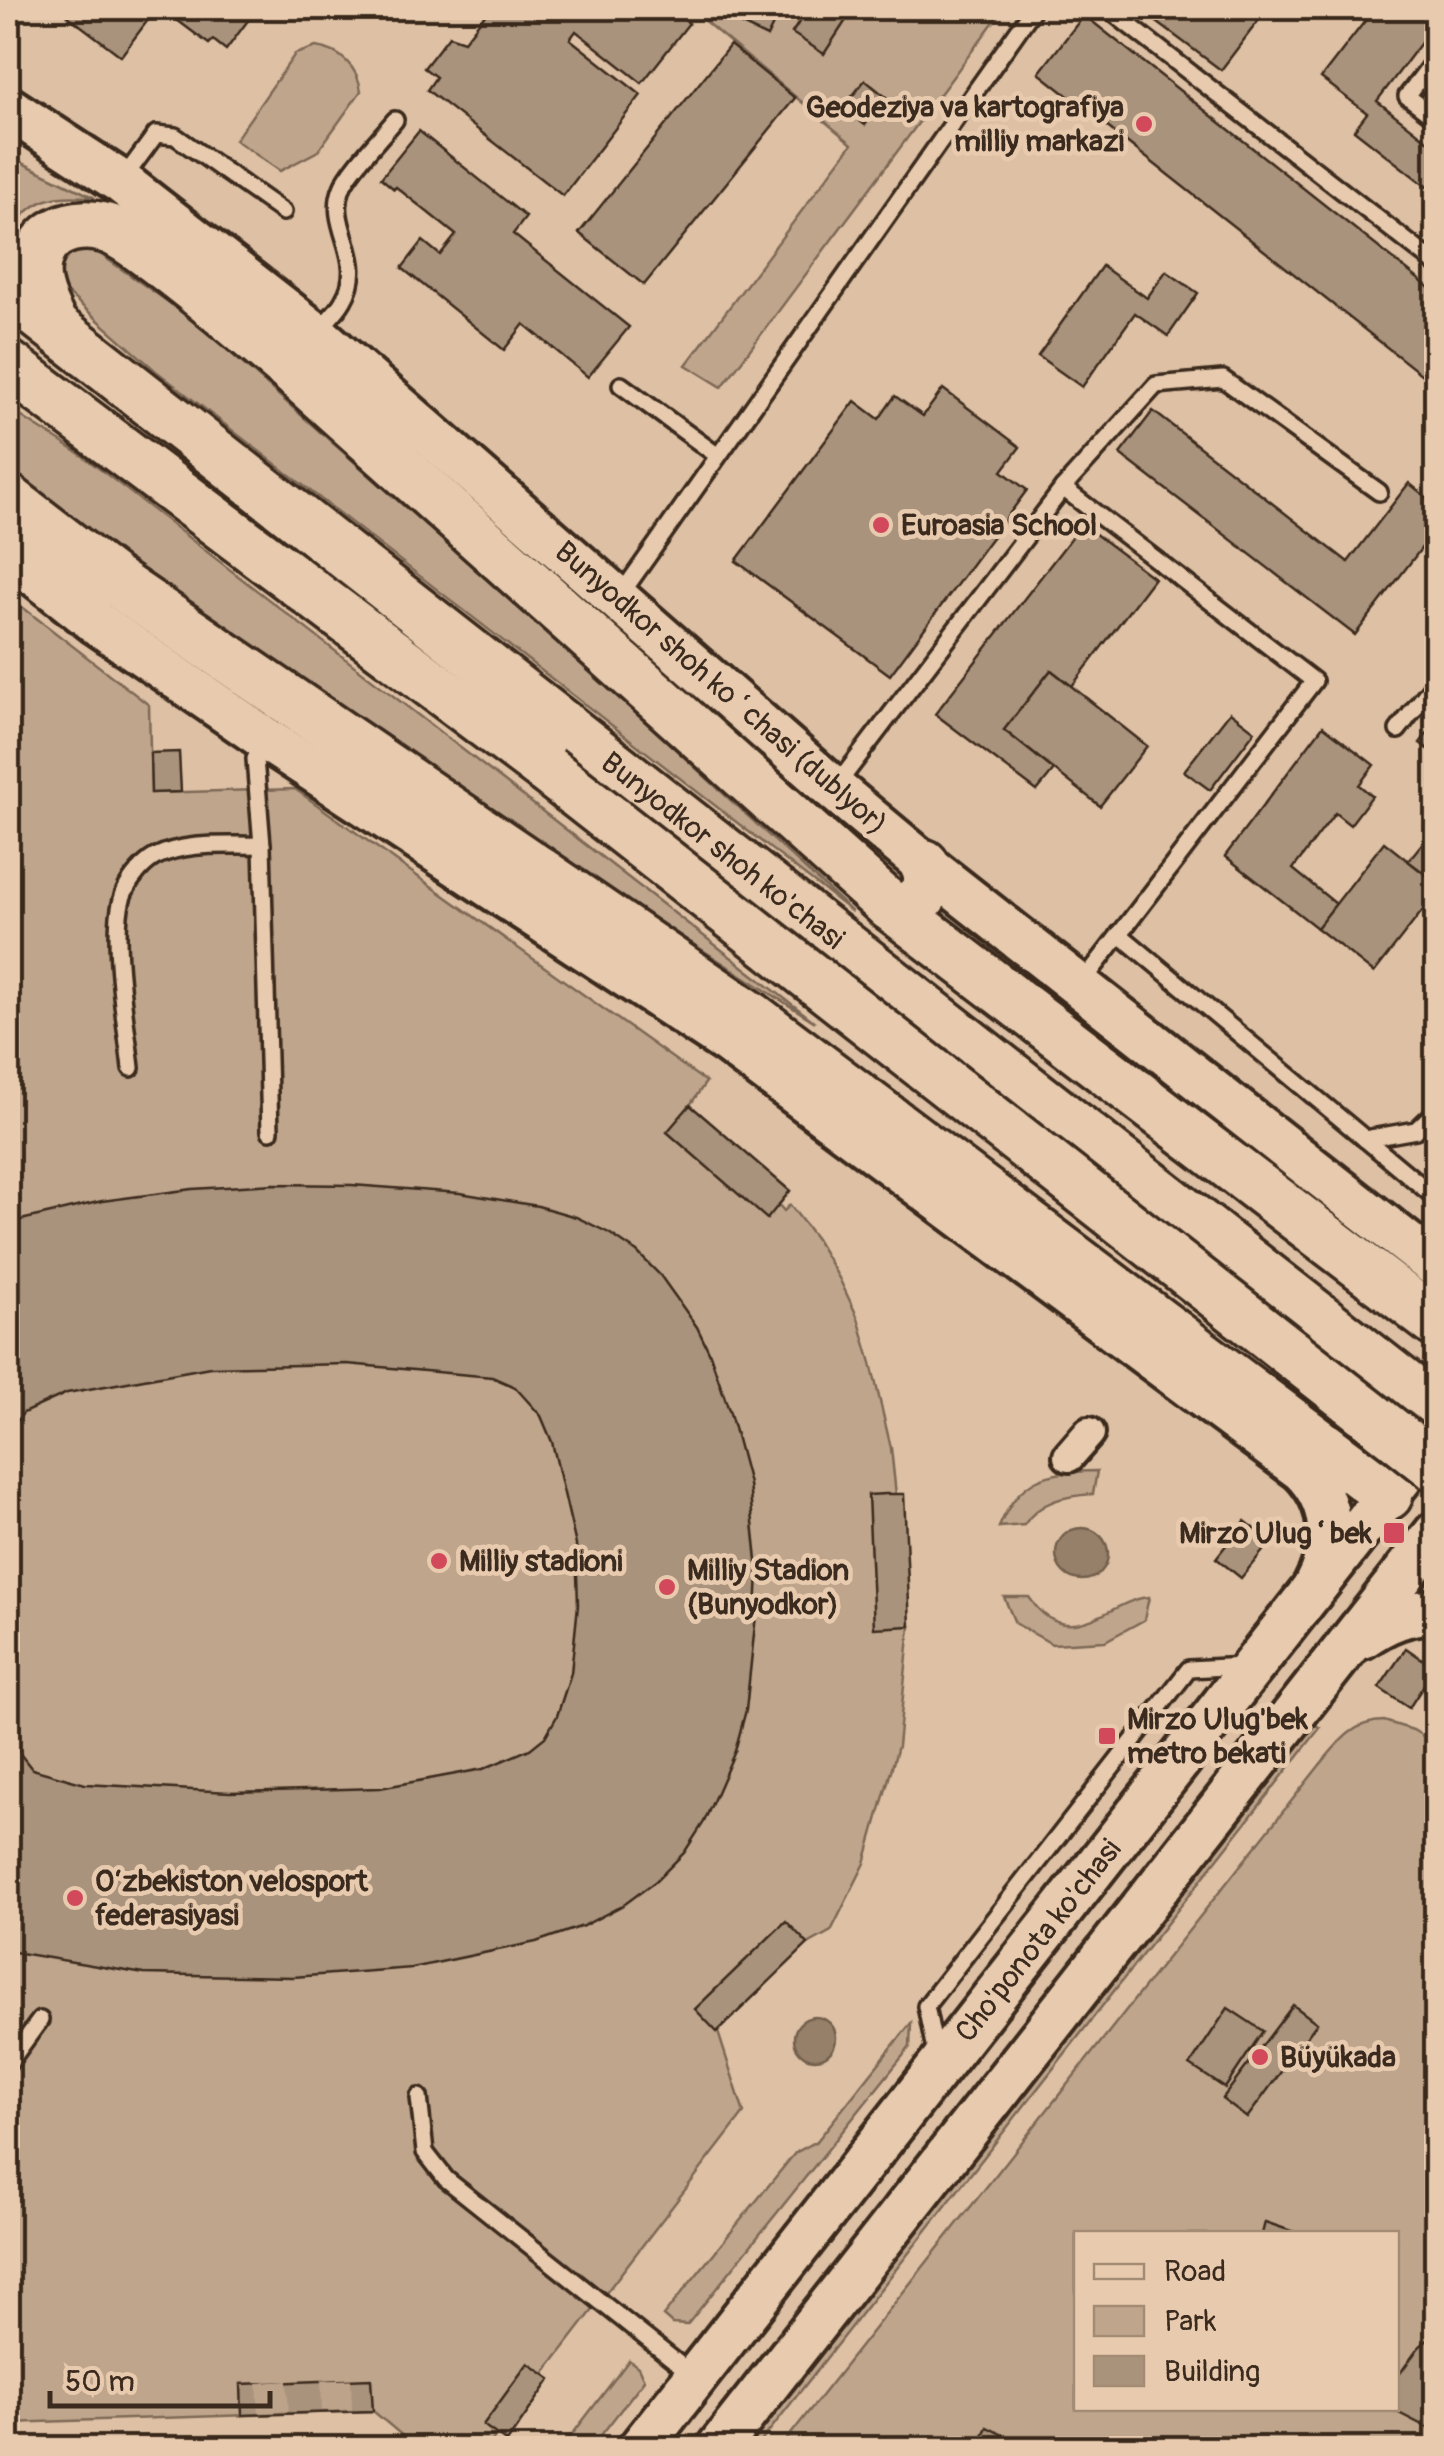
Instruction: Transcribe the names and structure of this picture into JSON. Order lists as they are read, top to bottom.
{
  "streets": {
    "main road": ["Bunyodkor shoh ko'chasi"],
    "street": ["Bunyodkor shoh koʻchasi (dublyor)", "Cho'ponota ko'chasi"]
  },
  "places": {
    "other": [
      "Geodeziya va kartografiya milliy markazi",
      "Euroasia School",
      "Milliy stadioni",
      "Milliy Stadion (Bunyodkor)",
      "O‘zbekiston velosport federasiyasi",
      "Büyükada"
    ],
    "transit": ["Mirzo Ulugʻbek", "Mirzo Ulug'bek metro bekati"]
  },
  "legend": ["Road", "Park", "Building"],
  "scale_bar": "50 m"
}
